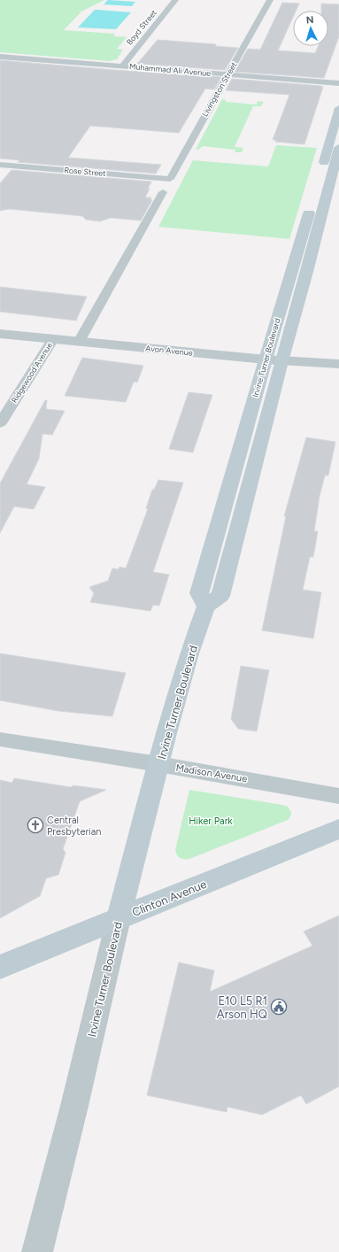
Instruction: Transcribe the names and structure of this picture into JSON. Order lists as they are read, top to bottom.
{
  "streets": {
    "main road": ["Irvine Turner Boulevard", "Clinton Avenue"],
    "street": [
      "Boyd Street",
      "Muhammad Ali Avenue",
      "Livingston Street",
      "Rose Street",
      "Avon Avenue",
      "Ridgewood Avenue",
      "Madison Avenue"
    ]
  },
  "crossings": [
    ["Boyd Street", "Muhammad Ali Avenue"],
    ["Muhammad Ali Avenue", "Livingston Street"],
    ["Livingston Street", "Rose Street"],
    ["Avon Avenue", "Irvine Turner Boulevard"],
    ["Avon Avenue", "Ridgewood Avenue"],
    ["Irvine Turner Boulevard", "Madison Avenue"],
    ["Irvine Turner Boulevard", "Clinton Avenue"]
  ],
  "parks": ["Hiker Park"],
  "places": {
    "church": ["Central Presbyterian"],
    "public building": ["E10 L5 R1 Arson HQ"]
  },
  "north": "top"
}
